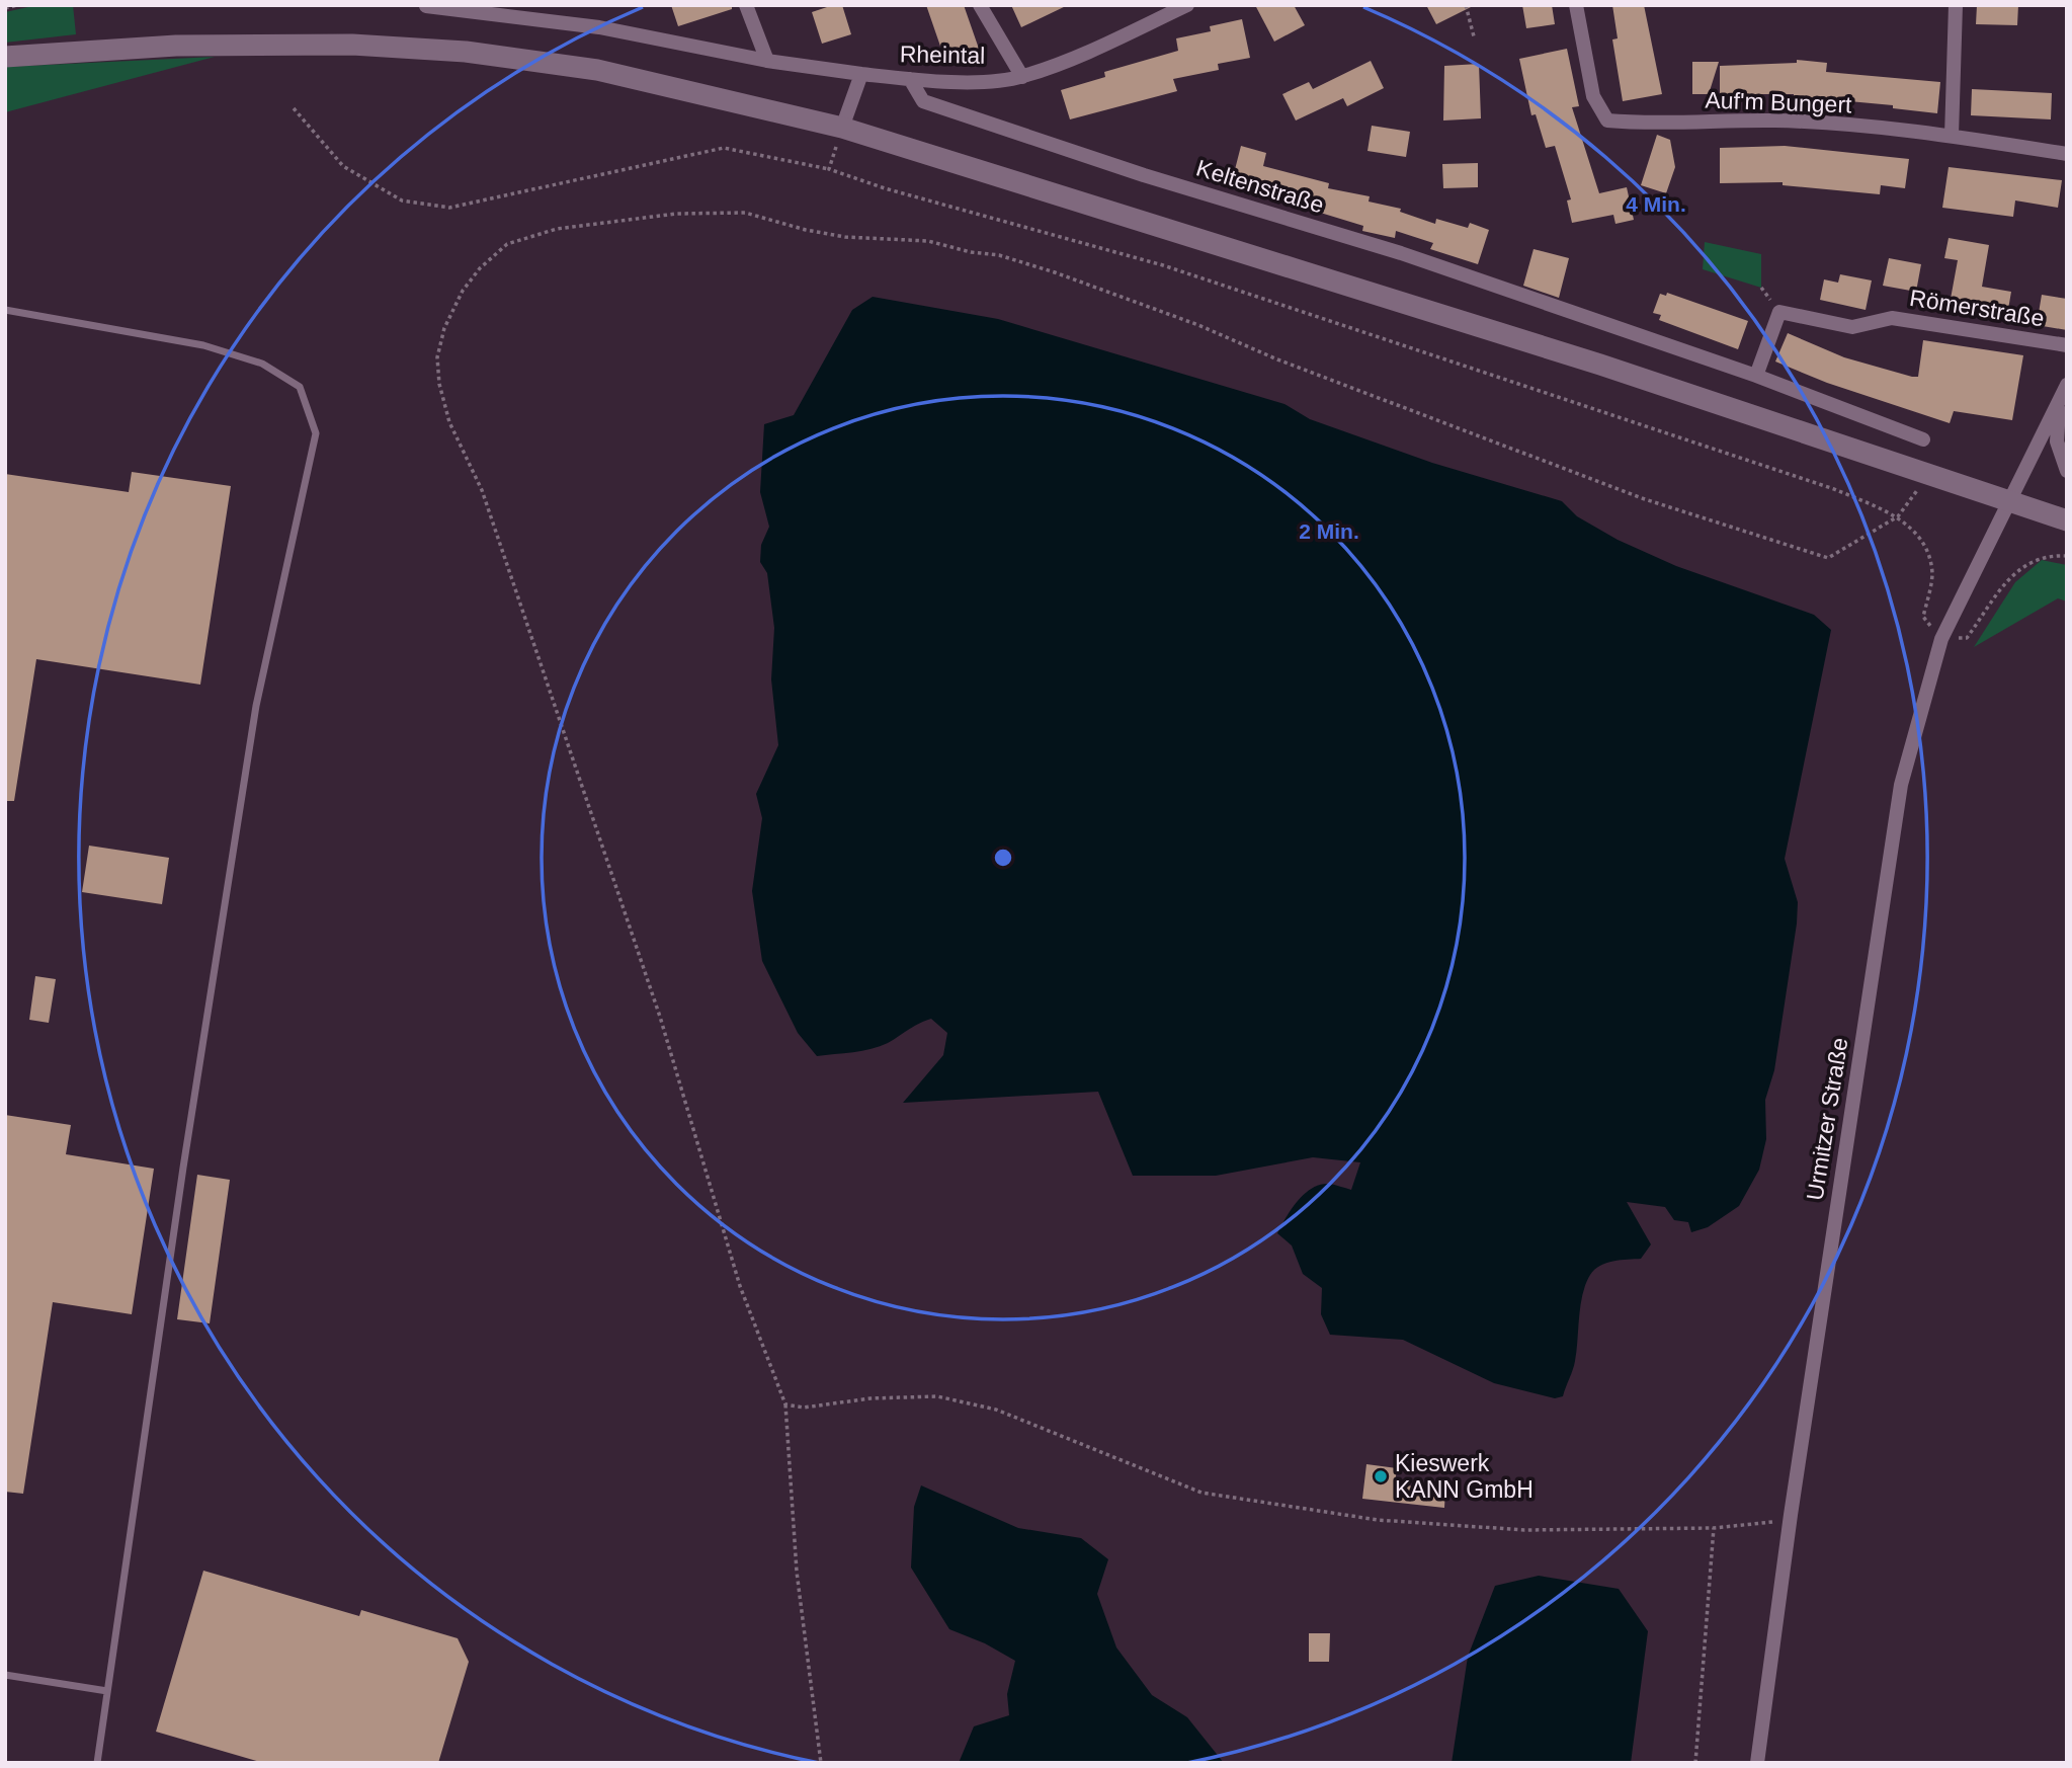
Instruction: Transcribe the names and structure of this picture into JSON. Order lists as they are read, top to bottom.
{
  "streets": {
    "street": [
      "Rheintal",
      "Auf'm Bungert",
      "Keltenstraße",
      "Römerstraße",
      "Urmitzer Straße"
    ]
  },
  "crossings": [
    ["Rheintal", "Keltenstraße"],
    ["Keltenstraße", "Römerstraße"]
  ],
  "places": ["Kieswerk KANN GmbH"],
  "rings": ["4 Min.", "2 Min."]
}
